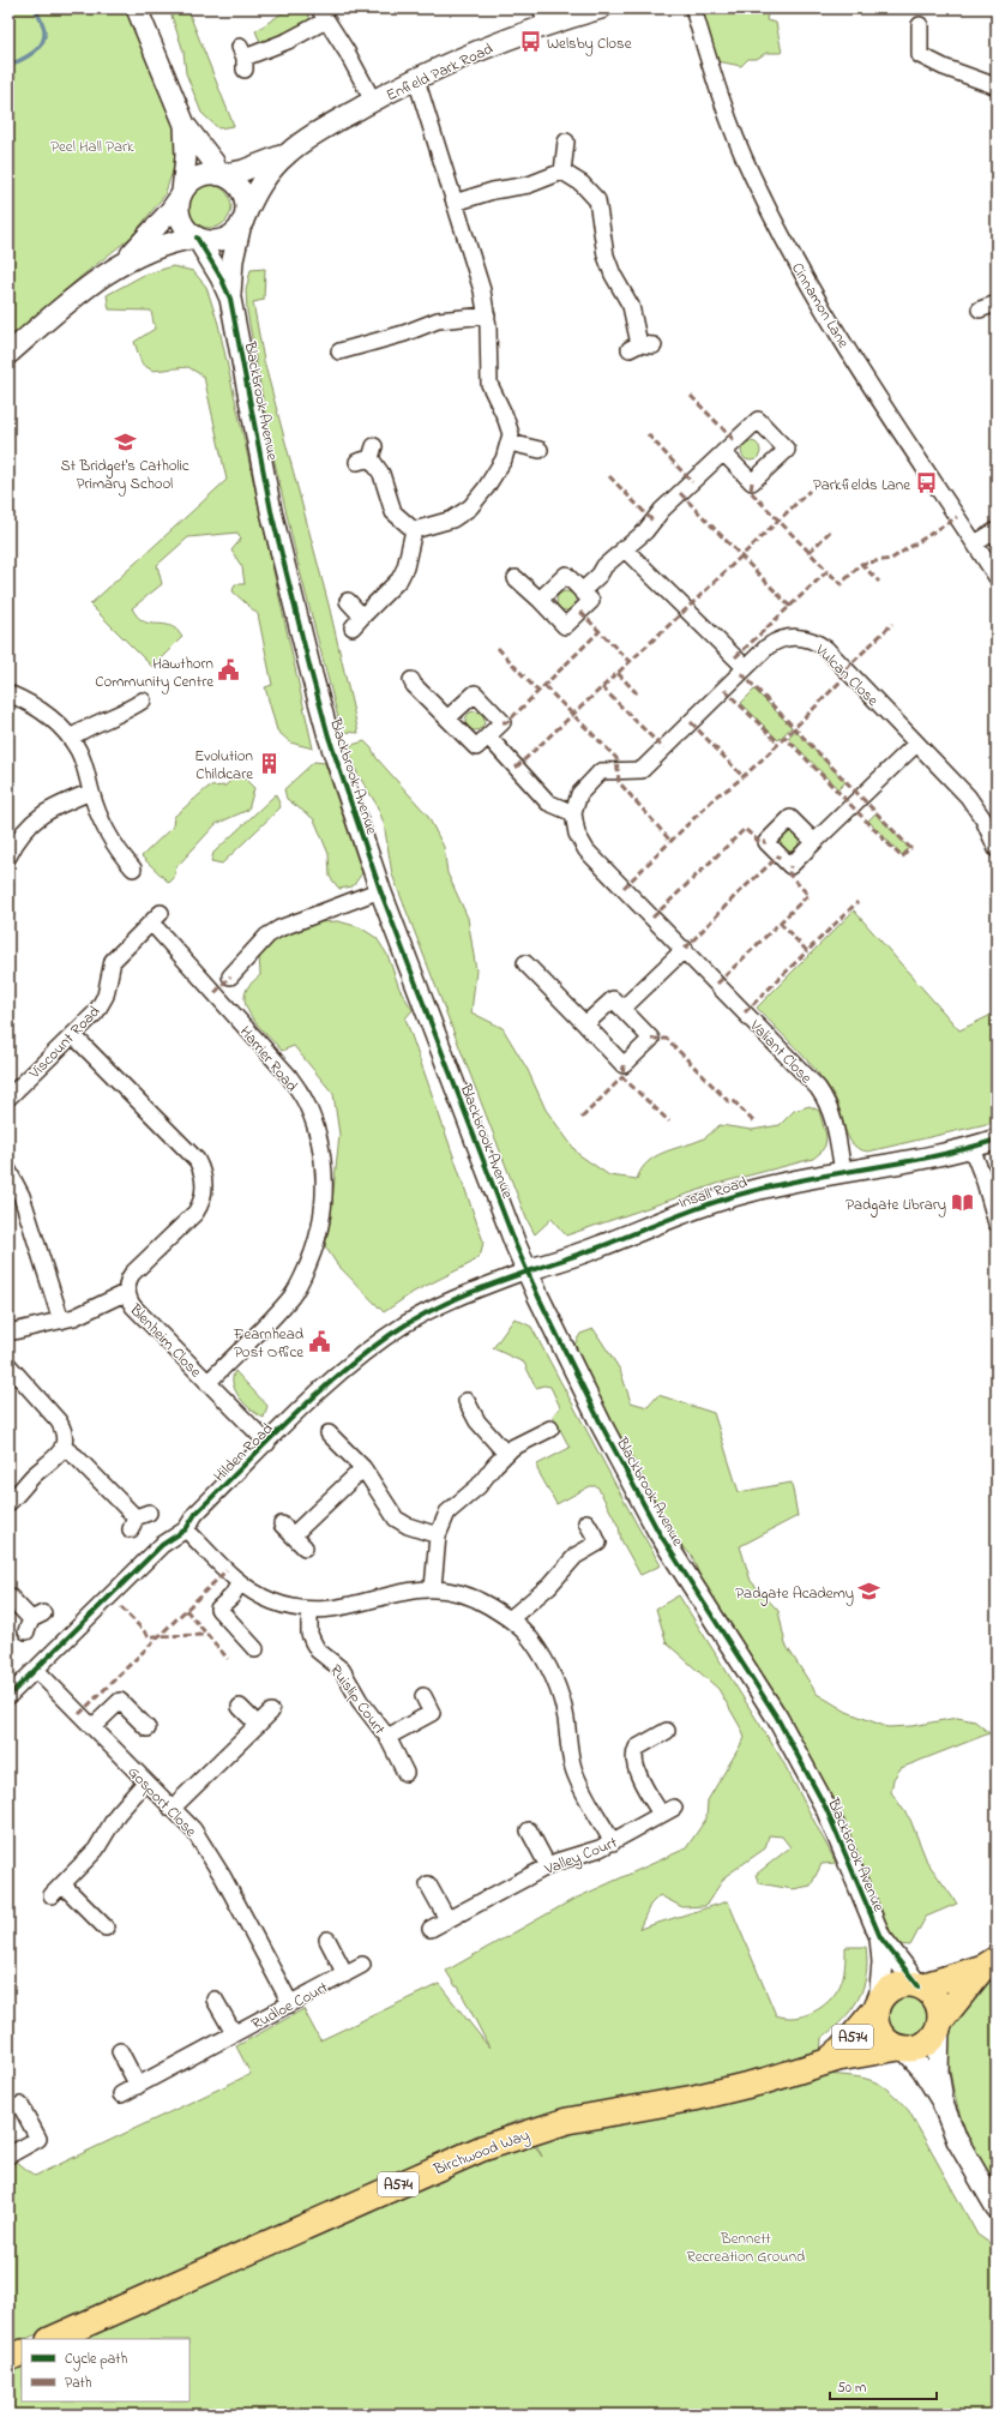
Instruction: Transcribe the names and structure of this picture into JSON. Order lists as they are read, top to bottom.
{
  "streets": {
    "main road": ["A574", "Birchwood Way"],
    "street": [
      "Enfield Park Road",
      "Cinnamon Lane",
      "Blackbrook Avenue",
      "Vulcan Close",
      "Viscount Road",
      "Valiant Close",
      "Harrier Road",
      "Insall Road",
      "Blenheim Close",
      "Hilden Road",
      "Ruislip Court",
      "Gosport Close",
      "Valley Court",
      "Rudloe Court"
    ]
  },
  "crossings": [
    ["Enfield Park Road", "Blackbrook Avenue"],
    ["Blackbrook Avenue", "Insall Road"],
    ["Blackbrook Avenue", "Hilden Road"],
    ["Blackbrook Avenue", "A574"],
    ["Blackbrook Avenue", "Birchwood Way"],
    ["Vulcan Close", "Valiant Close"],
    ["Viscount Road", "Harrier Road"],
    ["Viscount Road", "Blenheim Close"],
    ["Valiant Close", "Insall Road"],
    ["Harrier Road", "Blenheim Close"],
    ["Insall Road", "Hilden Road"],
    ["Blenheim Close", "Hilden Road"],
    ["Hilden Road", "Gosport Close"],
    ["Gosport Close", "Rudloe Court"],
    ["A574", "Birchwood Way"]
  ],
  "parks": ["Peel Hall Park", "Bennett Recreation Ground"],
  "places": {
    "bus stop": ["Welsby Close", "Parkfields Lane"],
    "school or university": ["St Bridget's Catholic Primary School", "Padgate Academy"],
    "public building": ["Hawthorn Community Centre", "Fearnhead Post Office"],
    "building": ["Evolution Childcare"],
    "library": ["Padgate Library"]
  },
  "legend": ["Cycle path", "Path"],
  "scale_bar": "50 m"
}
